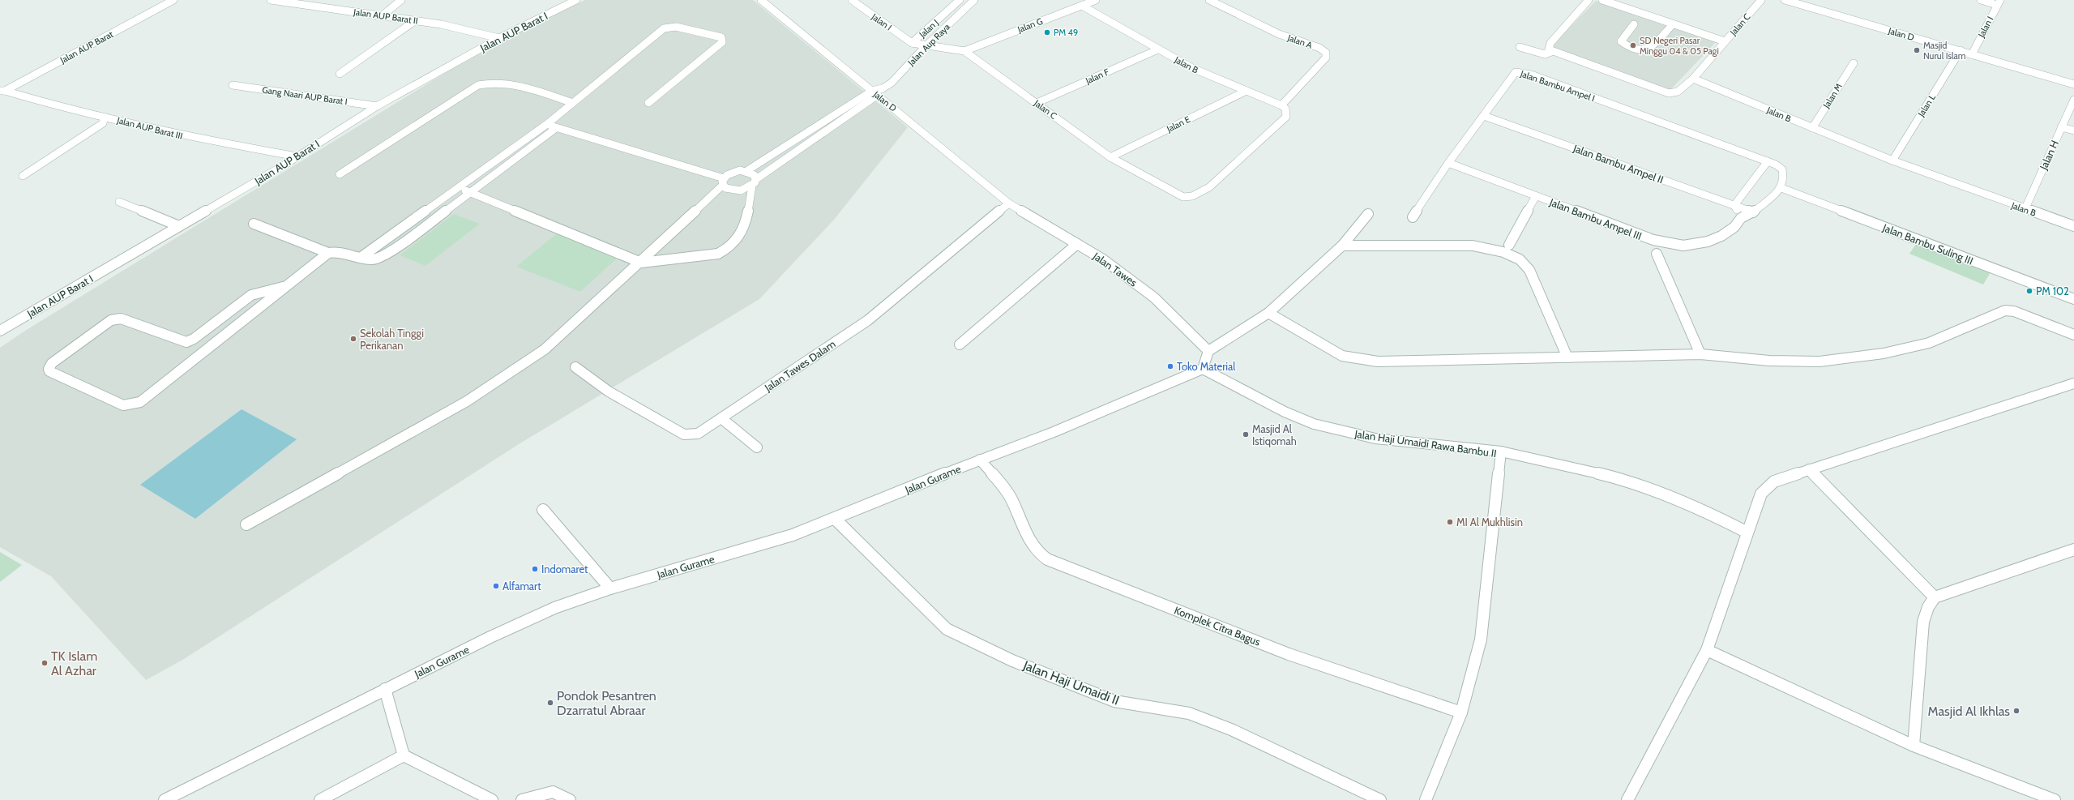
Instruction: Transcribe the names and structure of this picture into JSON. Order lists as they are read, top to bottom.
{
  "streets": {
    "street": [
      "Jalan AUP Barat II",
      "Jalan I",
      "Jalan C",
      "Jalan G",
      "Jalan J",
      "Jalan AUP Barat I",
      "Jalan D",
      "Jalan A",
      "Jalan Aup Raya",
      "Jalan AUP Barat",
      "Jalan B",
      "Jalan F",
      "Jalan Bambu Ampel I",
      "Gang Naari AUP Barat I",
      "Jalan M",
      "Jalan L",
      "Jalan E",
      "Jalan AUP Barat III",
      "Jalan H",
      "Jalan Bambu Ampel II",
      "Jalan Bambu Ampel III",
      "Jalan Bambu Suling III",
      "Jalan Tawes",
      "Jalan Tawes Dalam",
      "Jalan Haji Umaidi Rawa Bambu II",
      "Jalan Gurame",
      "Komplek Citra Bagus",
      "Jalan Haji Umaidi II"
    ]
  },
  "crossings": [
    ["Jalan AUP Barat II", "Jalan AUP Barat I"],
    ["Jalan I", "Jalan J"],
    ["Jalan I", "Jalan D"],
    ["Jalan C", "Jalan G"],
    ["Jalan C", "Jalan A"],
    ["Jalan C", "Jalan B"],
    ["Jalan C", "Jalan F"],
    ["Jalan C", "Jalan E"],
    ["Jalan G", "Jalan B"],
    ["Jalan AUP Barat I", "Gang Naari AUP Barat I"],
    ["Jalan AUP Barat I", "Jalan AUP Barat III"],
    ["Jalan D", "Jalan Aup Raya"],
    ["Jalan D", "Jalan L"],
    ["Jalan D", "Jalan Tawes"],
    ["Jalan D", "Jalan Tawes Dalam"],
    ["Jalan A", "Jalan B"],
    ["Jalan AUP Barat", "Jalan AUP Barat III"],
    ["Jalan B", "Jalan F"],
    ["Jalan B", "Jalan M"],
    ["Jalan B", "Jalan L"],
    ["Jalan B", "Jalan E"],
    ["Jalan B", "Jalan H"],
    ["Jalan Bambu Ampel I", "Jalan Bambu Ampel II"],
    ["Jalan Bambu Ampel I", "Jalan Bambu Ampel III"],
    ["Jalan Bambu Ampel I", "Jalan Bambu Suling III"],
    ["Jalan Bambu Ampel II", "Jalan Bambu Ampel III"],
    ["Jalan Tawes", "Jalan Tawes Dalam"],
    ["Jalan Haji Umaidi Rawa Bambu II", "Jalan Gurame"],
    ["Jalan Haji Umaidi Rawa Bambu II", "Komplek Citra Bagus"],
    ["Jalan Gurame", "Komplek Citra Bagus"],
    ["Jalan Gurame", "Jalan Haji Umaidi II"]
  ],
  "places": [
    "PM 49",
    "SD Negeri Pasar Minggu 04 & 05 Pagi",
    "Masjid Nurul Islam",
    "PM 102",
    "Sekolah Tinggi Perikanan",
    "Toko Material",
    "Masjid Al Istiqomah",
    "MI Al Mukhlisin",
    "Indomaret",
    "Alfamart",
    "TK Islam Al Azhar",
    "Pondok Pesantren Dzarratul Abraar",
    "Masjid Al Ikhlas"
  ]
}
